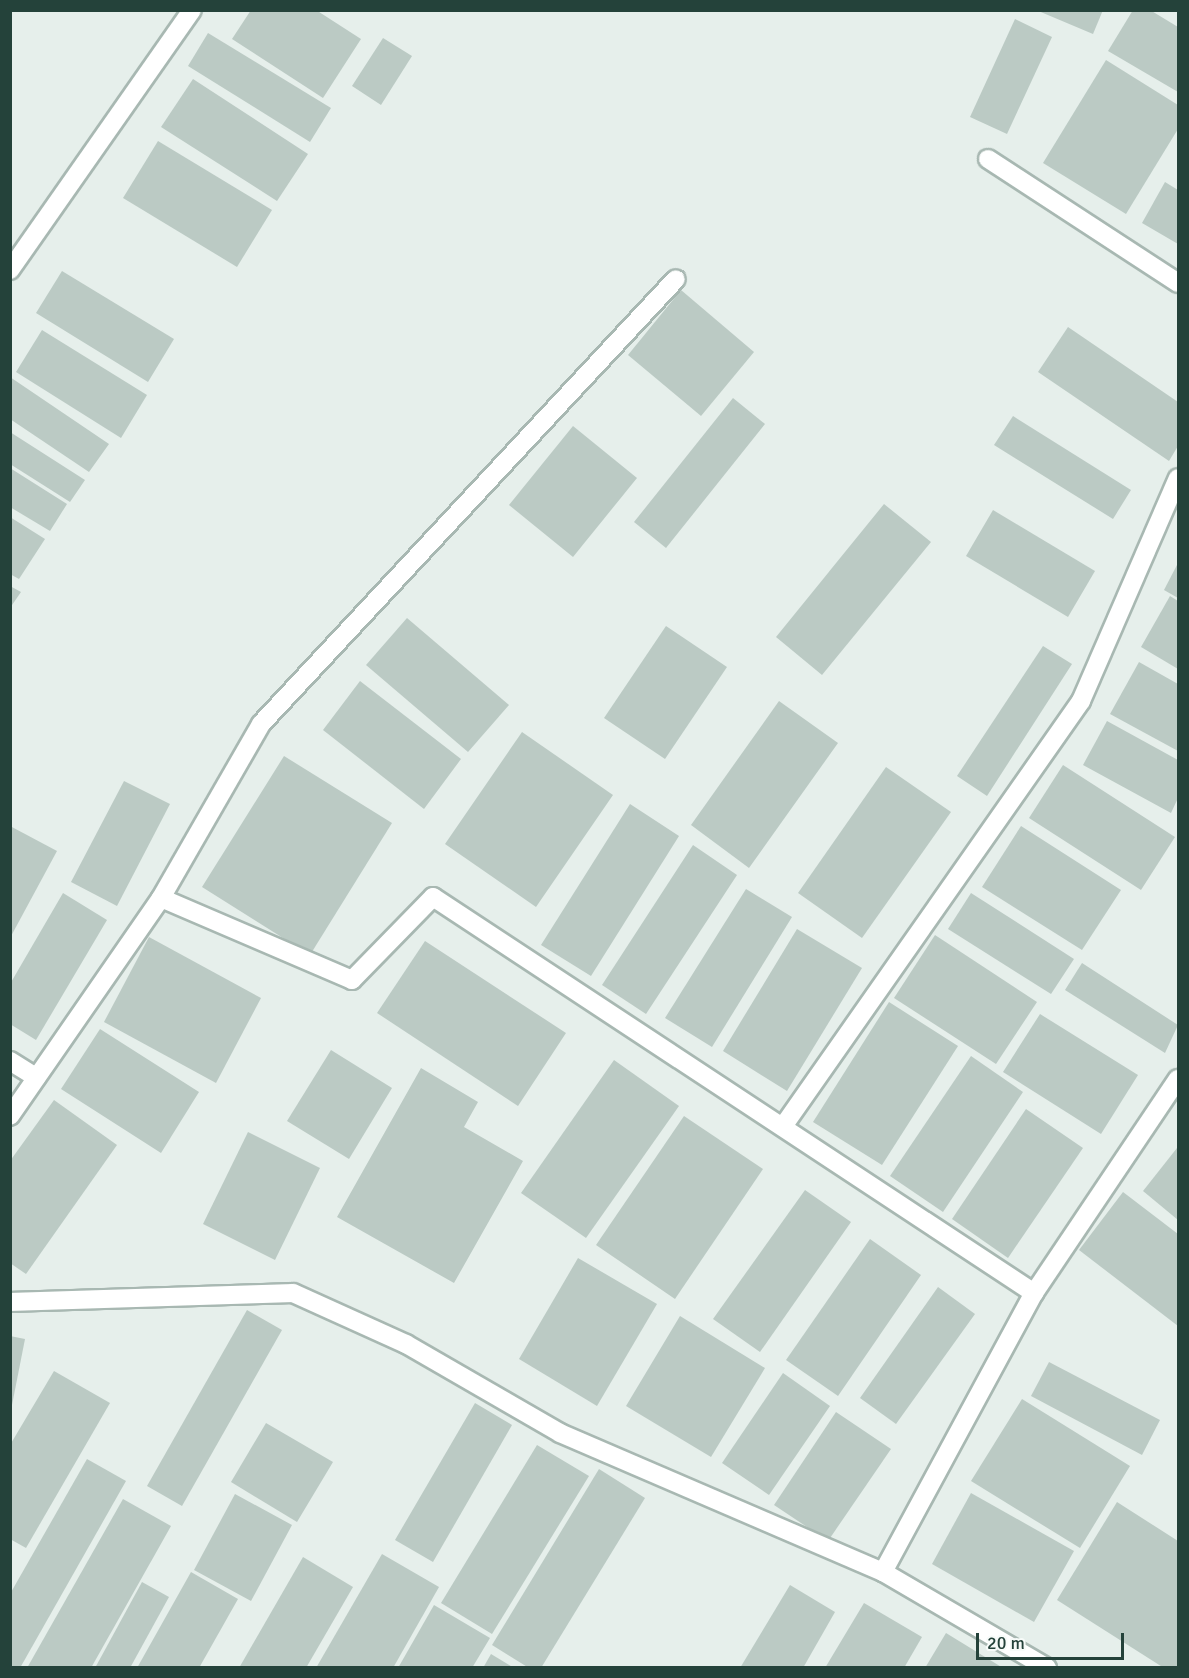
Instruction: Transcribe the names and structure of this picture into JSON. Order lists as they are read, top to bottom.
{
  "scale_bar": "20 m"
}
